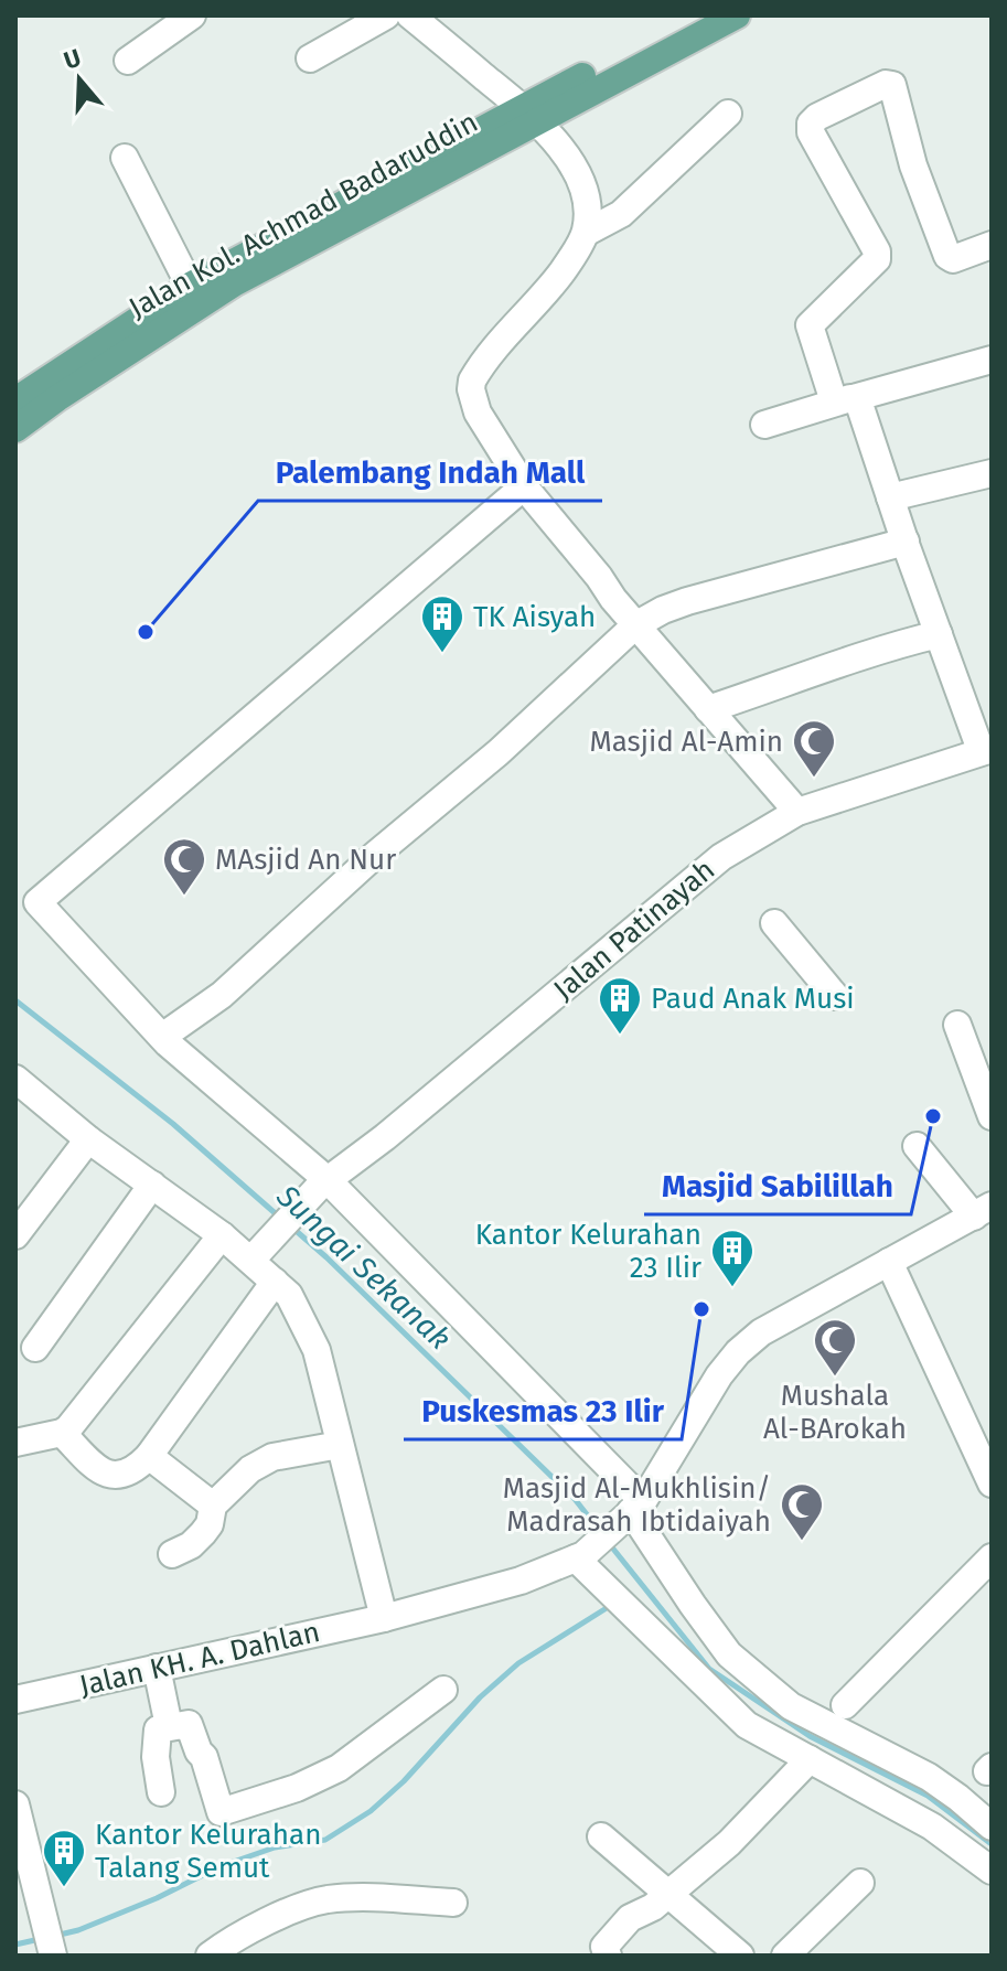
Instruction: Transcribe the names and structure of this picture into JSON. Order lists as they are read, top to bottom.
{
  "streets": {
    "main road": ["Jalan Kol. Achmad Badaruddin"],
    "street": ["Jalan Patinayah", "Jalan KH. A. Dahlan"]
  },
  "water": ["Sungai Sekanak"],
  "places": {
    "other": ["Palembang Indah Mall", "Masjid Sabilillah", "Puskesmas 23 Ilir"],
    "building": [
      "TK Aisyah",
      "Paud Anak Musi",
      "Kantor Kelurahan 23 Ilir",
      "Kantor Kelurahan Talang Semut"
    ],
    "mosque": [
      "Masjid Al-Amin",
      "MAsjid An Nur",
      "Mushala Al-BArokah",
      "Masjid Al-Mukhlisin/ Madrasah Ibtidaiyah"
    ]
  },
  "north": "top"
}
